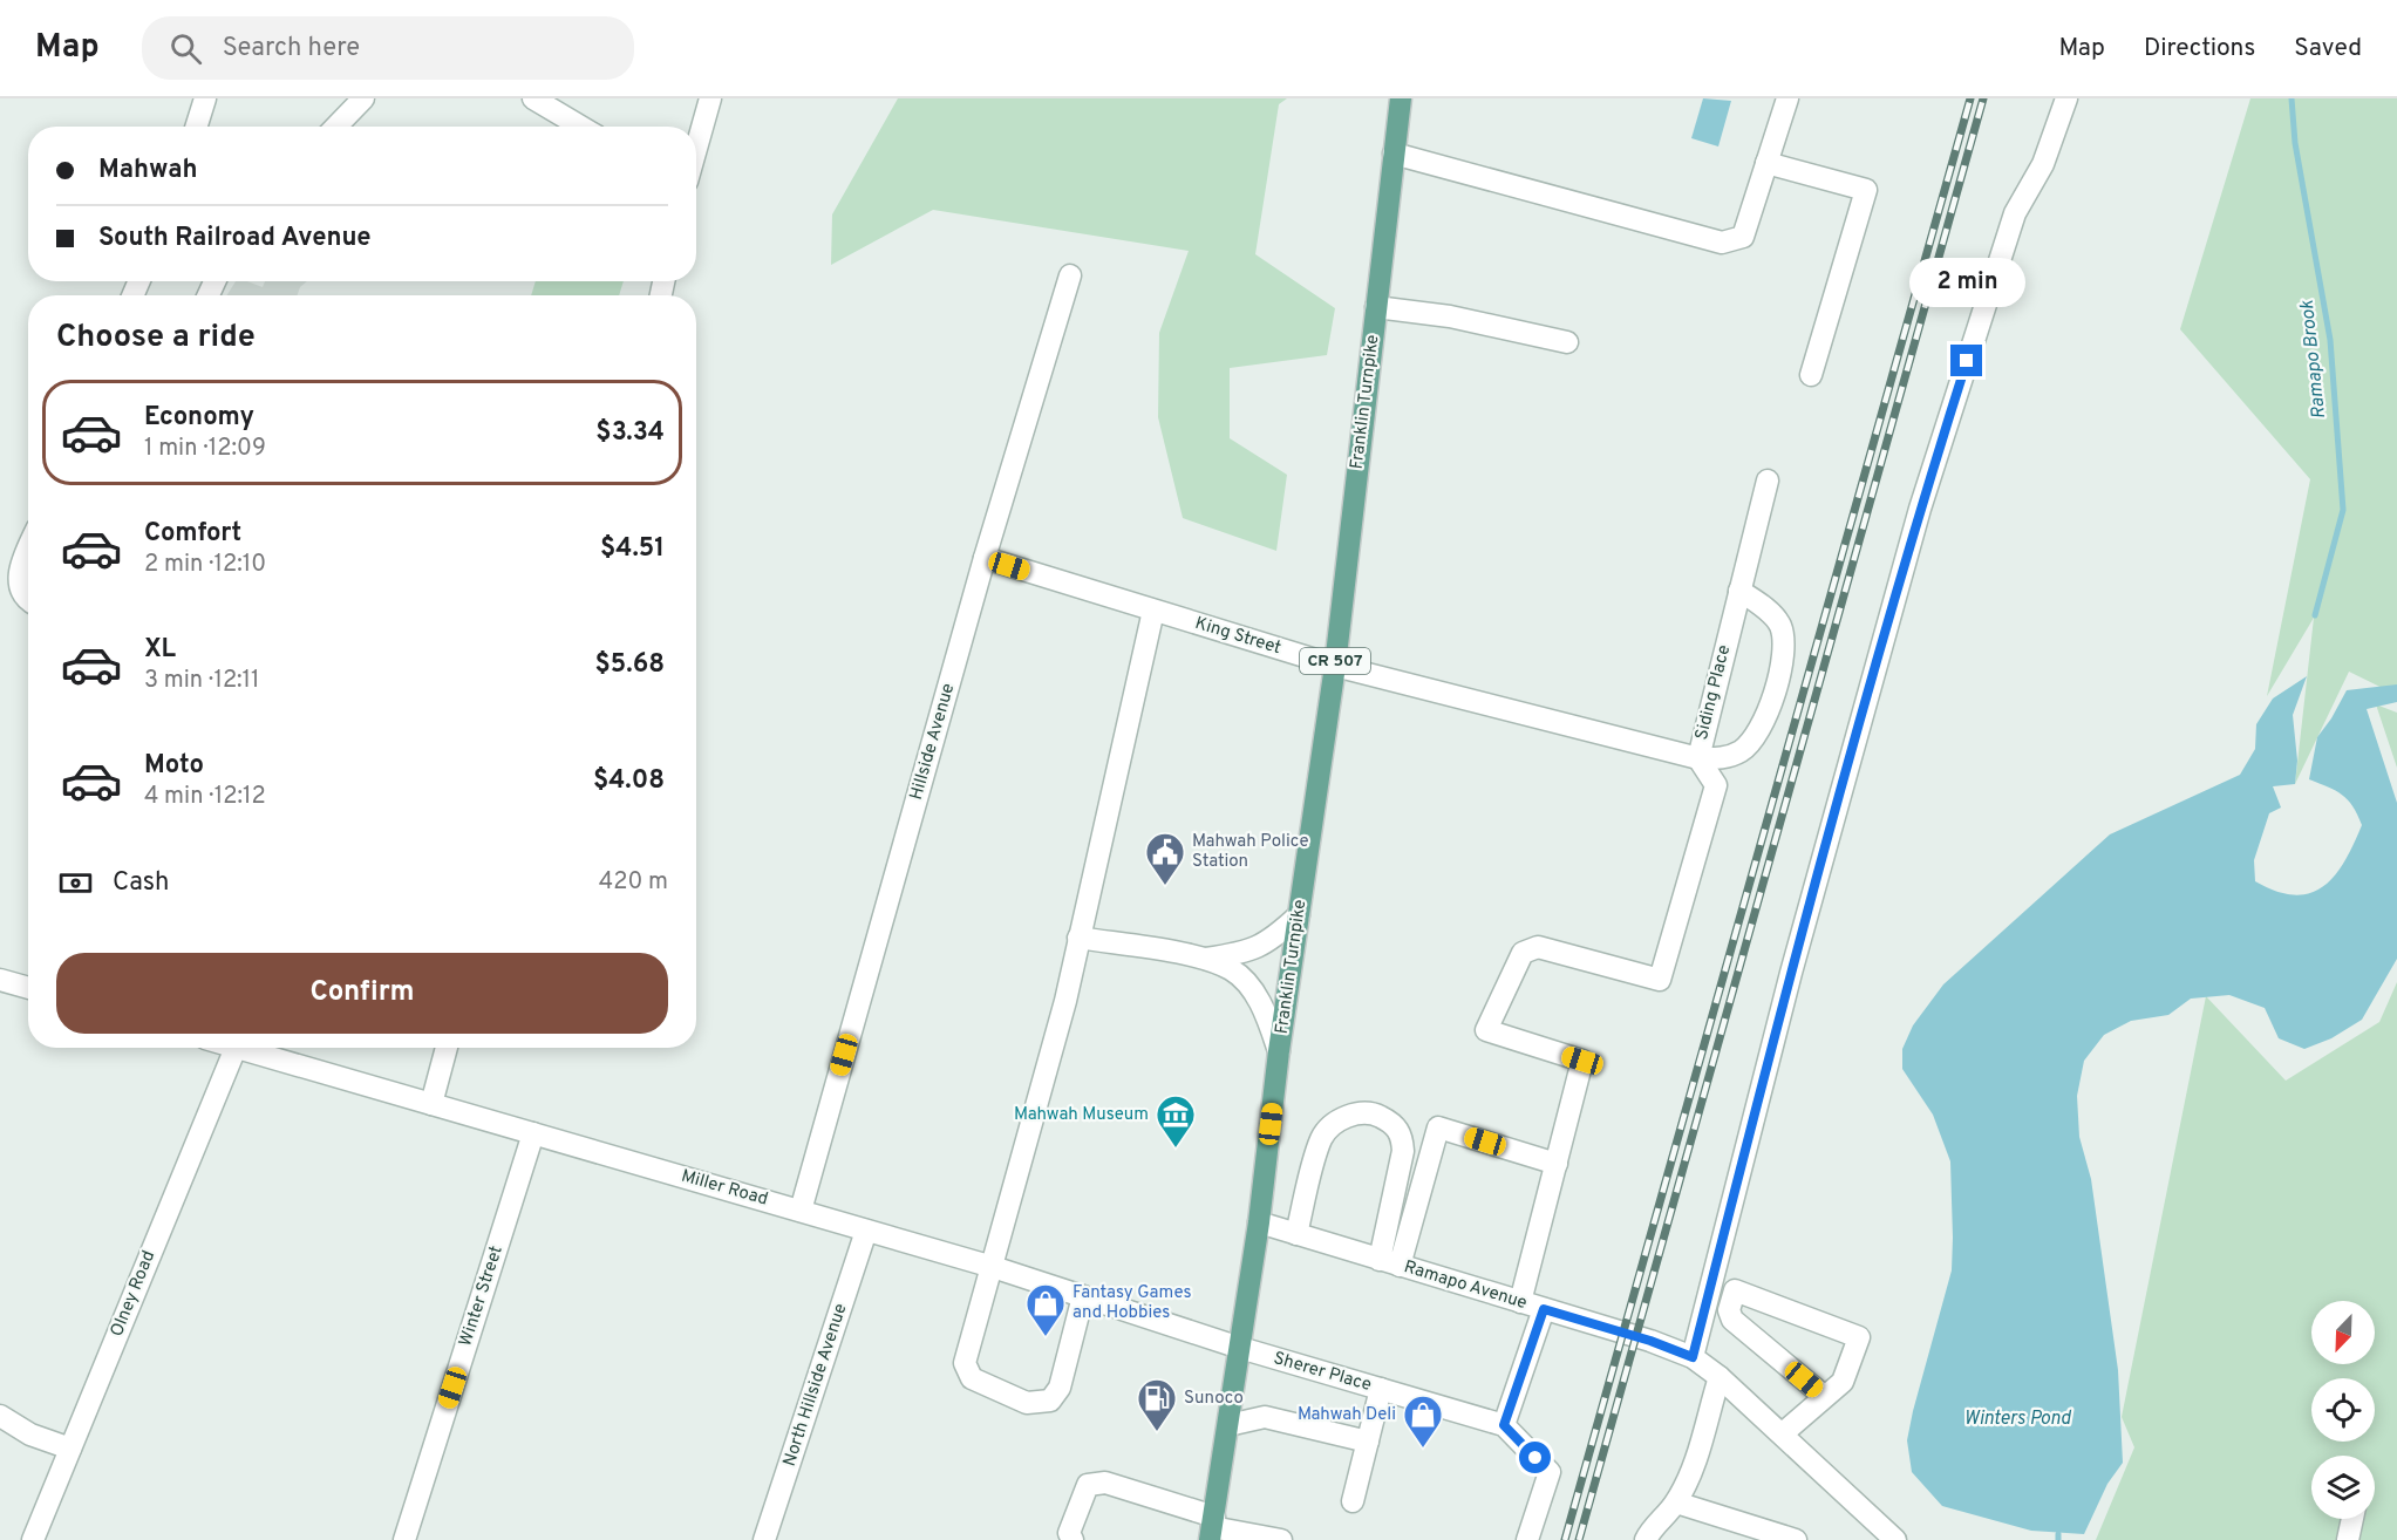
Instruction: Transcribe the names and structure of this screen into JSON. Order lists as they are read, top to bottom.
{
  "streets": {
    "main road": ["Franklin Turnpike", "CR 507"],
    "street": [
      "King Street",
      "Siding Place",
      "Hillside Avenue",
      "Miller Road",
      "Ramapo Avenue",
      "Olney Road",
      "Winter Street",
      "Sherer Place",
      "North Hillside Avenue"
    ]
  },
  "crossings": [
    ["Franklin Turnpike", "King Street"],
    ["Franklin Turnpike", "Miller Road"],
    ["Franklin Turnpike", "Ramapo Avenue"],
    ["Franklin Turnpike", "Sherer Place"],
    ["King Street", "Siding Place"],
    ["King Street", "Hillside Avenue"],
    ["Hillside Avenue", "Miller Road"],
    ["Miller Road", "Olney Road"],
    ["Miller Road", "Winter Street"],
    ["Miller Road", "Sherer Place"],
    ["Miller Road", "North Hillside Avenue"]
  ],
  "water": ["Ramapo Brook", "Winters Pond"],
  "places": {
    "public building": ["Mahwah Police Station"],
    "museum": ["Mahwah Museum"],
    "shop": ["Fantasy Games and Hobbies", "Mahwah Deli"],
    "fuel station": ["Sunoco"]
  },
  "north": "bottom left",
  "page": {
    "header": "Map",
    "search": "Search here",
    "nav": ["Map", "Directions", "Saved"],
    "banner": ["Mahwah", "South Railroad Avenue"],
    "bubble": "2 min",
    "heading": "Choose a ride",
    "list": [
      {
        "name": "Economy",
        "note": "1 min · 12:09",
        "value": "$3.34"
      },
      {
        "name": "Comfort",
        "note": "2 min · 12:10",
        "value": "$4.51"
      },
      {
        "name": "XL",
        "note": "3 min · 12:11",
        "value": "$5.68"
      },
      {
        "name": "Moto",
        "note": "4 min · 12:12",
        "value": "$4.08"
      }
    ],
    "pay": ["Cash", "420 m"],
    "buttons": "Confirm"
  }
}
